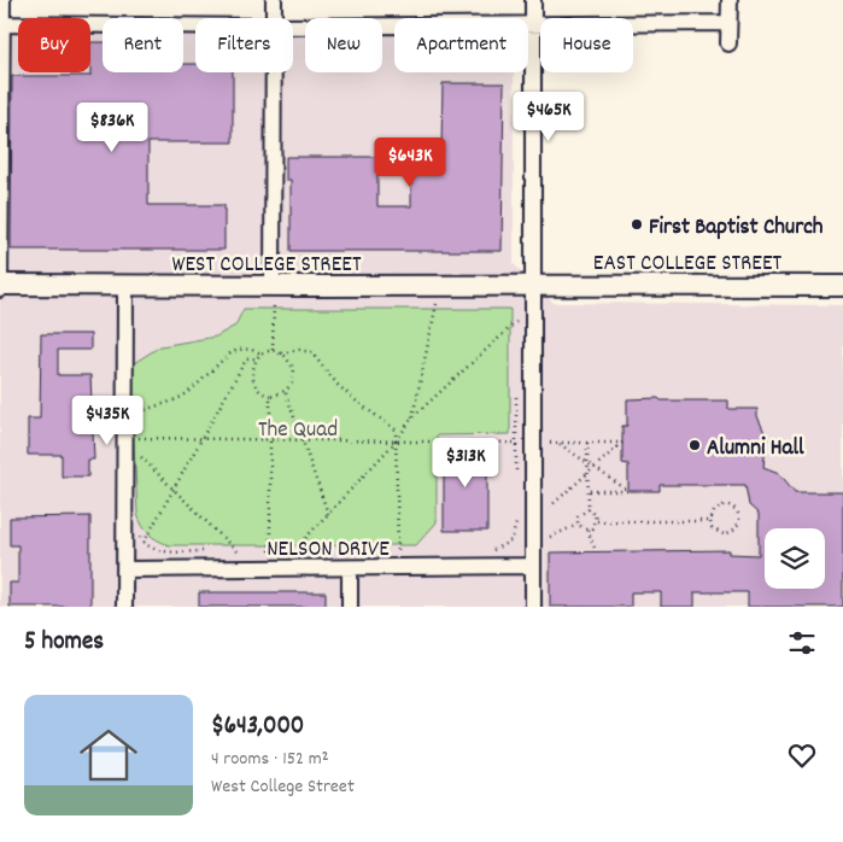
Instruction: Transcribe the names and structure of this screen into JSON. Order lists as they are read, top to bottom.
{
  "streets": {
    "street": ["EAST COLLEGE STREET", "WEST COLLEGE STREET", "NELSON DRIVE"]
  },
  "crossings": [
    ["EAST COLLEGE STREET", "WEST COLLEGE STREET"]
  ],
  "parks": ["The Quad"],
  "places": ["First Baptist Church", "Alumni Hall"],
  "page": {
    "chip": [
      "Buy",
      "Rent",
      "Filters",
      "New",
      "Apartment",
      "House"
    ],
    "price": [
      "$465K",
      "$836K",
      "$643K",
      "$435K",
      "$313K"
    ],
    "heading": "5 homes",
    "list": [
      {
        "name": "$643,000",
        "note": "4 rooms · 152 m² · West College Street"
      }
    ]
  }
}
